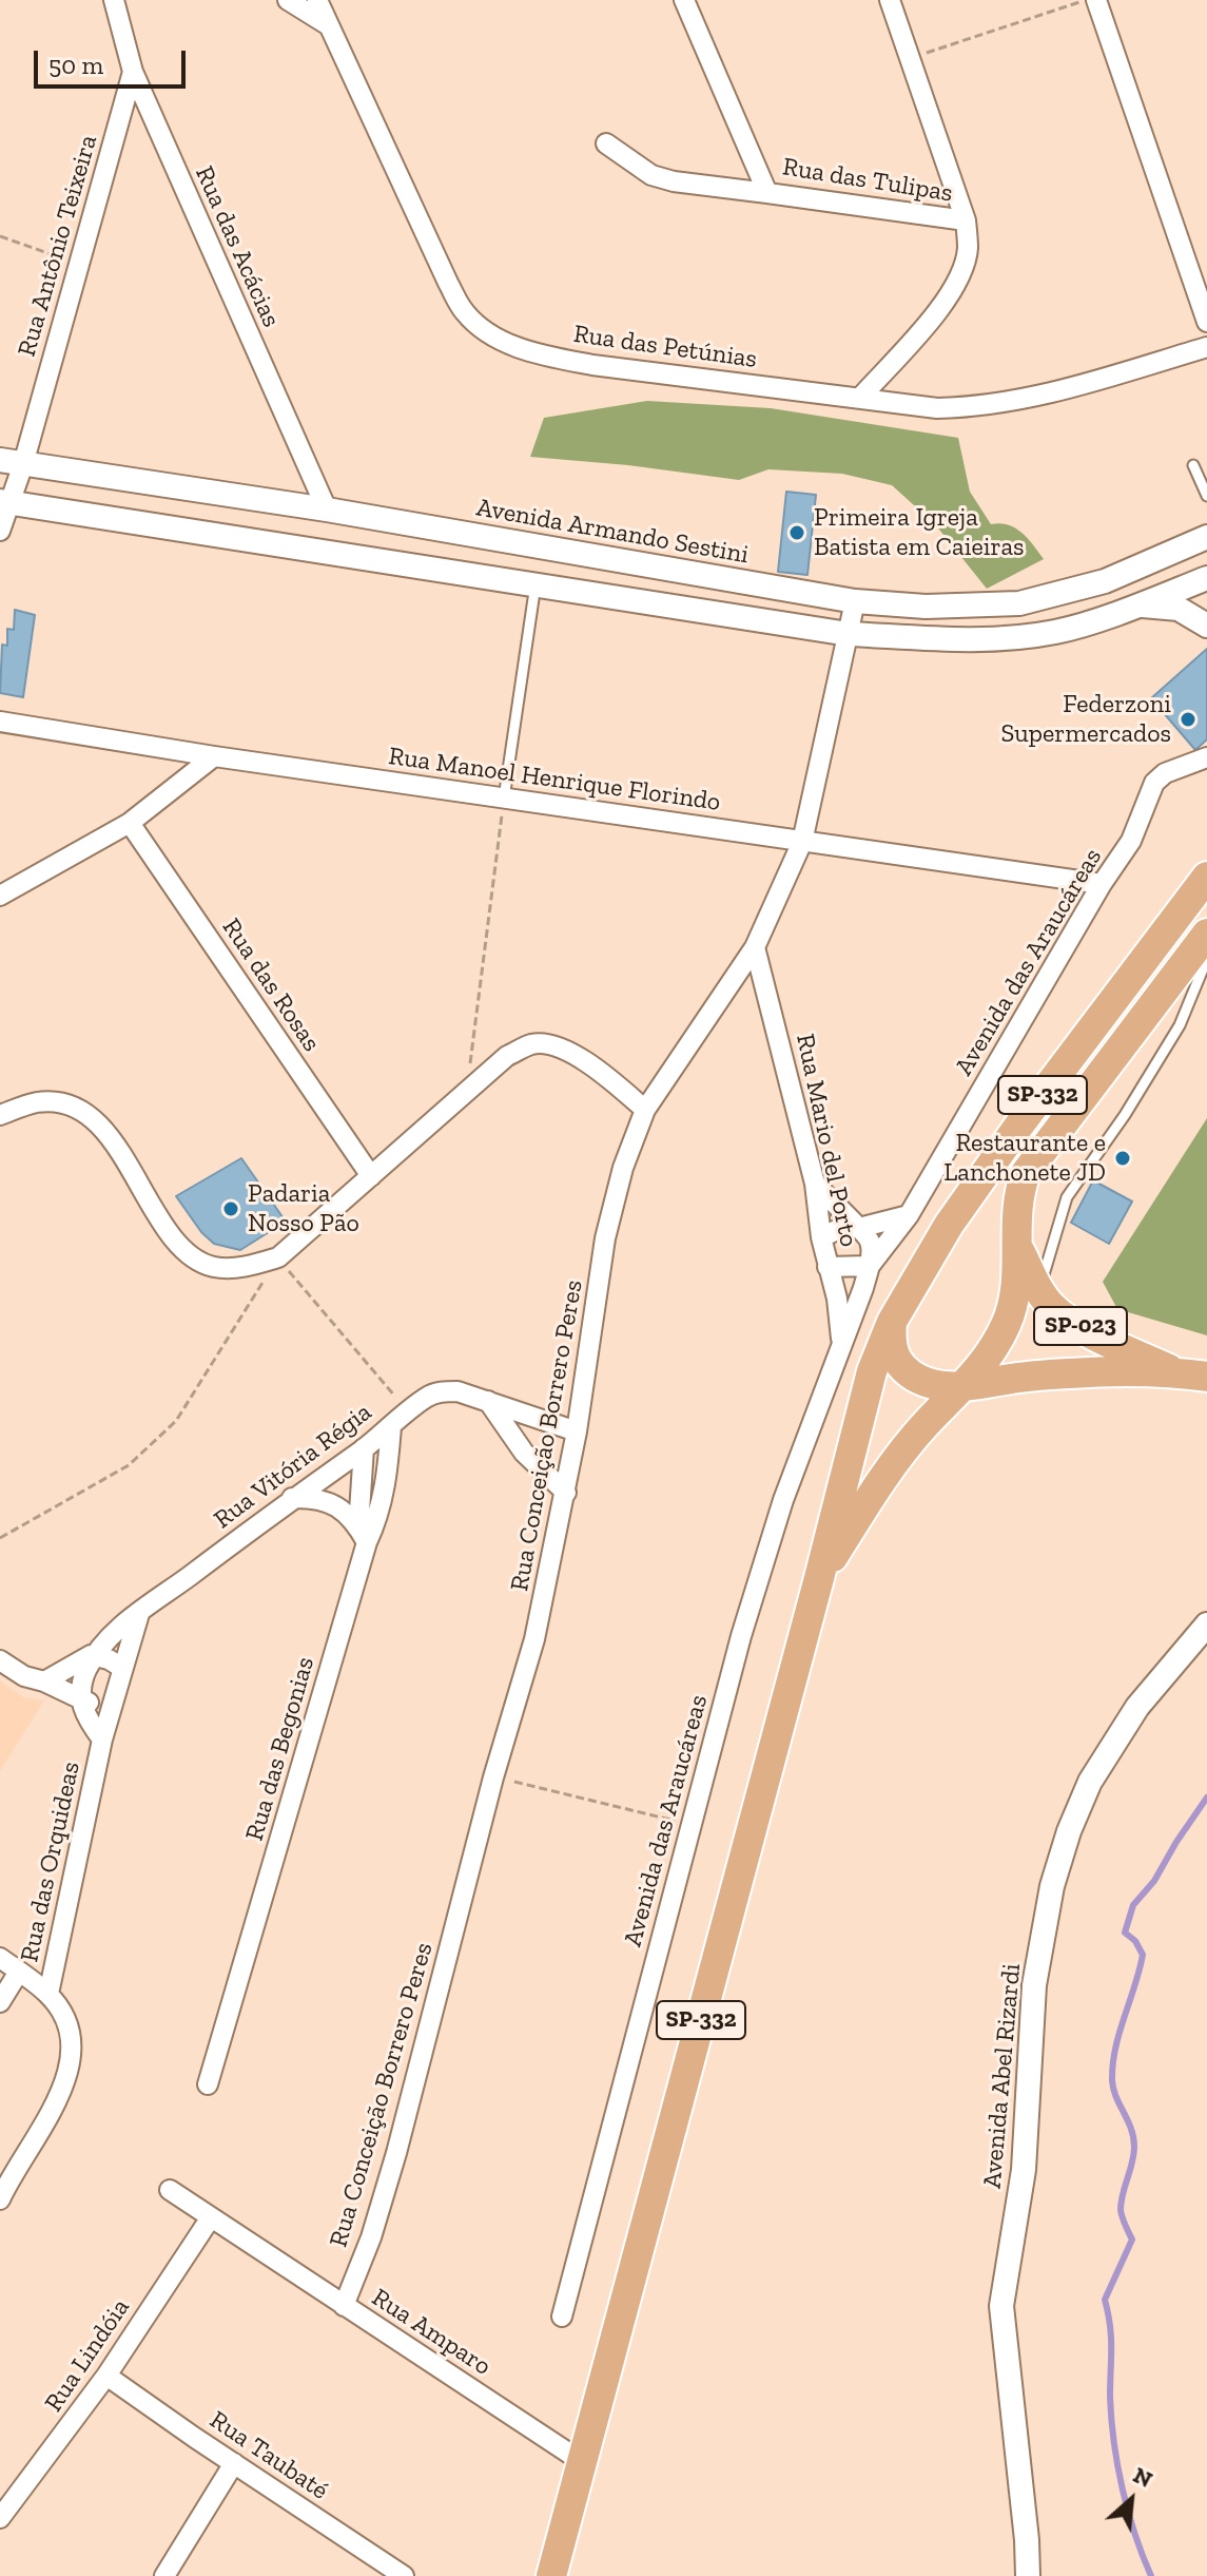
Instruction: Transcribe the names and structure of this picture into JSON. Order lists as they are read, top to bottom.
{
  "streets": {
    "main road": ["SP-332", "SP-023"],
    "street": [
      "Rua das Tulipas",
      "Rua Antônio Teixeira",
      "Rua das Acácias",
      "Rua das Petúnias",
      "Avenida Armando Sestini",
      "Rua Manoel Henrique Florindo",
      "Avenida das Araucáreas",
      "Rua das Rosas",
      "Rua Mario del Porto",
      "Rua Conceição Borrero Peres",
      "Rua Vitória Régia",
      "Rua das Begonias",
      "Rua das Orquideas",
      "Avenida Abel Rizardi",
      "Rua Amparo",
      "Rua Lindóia",
      "Rua Taubaté"
    ]
  },
  "crossings": [
    ["Rua Antônio Teixeira", "Rua das Acácias"],
    ["Rua Antônio Teixeira", "Avenida Armando Sestini"],
    ["Rua das Acácias", "Avenida Armando Sestini"],
    ["Avenida Armando Sestini", "Rua Conceição Borrero Peres"],
    ["Rua Manoel Henrique Florindo", "Avenida das Araucáreas"],
    ["Rua Manoel Henrique Florindo", "Rua Conceição Borrero Peres"],
    ["Avenida das Araucáreas", "Rua Mario del Porto"],
    ["SP-332", "SP-023"],
    ["SP-332", "Rua Amparo"],
    ["Rua Mario del Porto", "Rua Conceição Borrero Peres"],
    ["Rua Conceição Borrero Peres", "Rua Vitória Régia"],
    ["Rua Conceição Borrero Peres", "Rua Amparo"],
    ["Rua Vitória Régia", "Rua das Begonias"],
    ["Rua Vitória Régia", "Rua das Orquideas"],
    ["Rua Amparo", "Rua Lindóia"],
    ["Rua Lindóia", "Rua Taubaté"]
  ],
  "places": [
    "Primeira Igreja Batista em Caieiras",
    "Federzoni Supermercados",
    "Restaurante e Lanchonete JD",
    "Padaria Nosso Pão"
  ],
  "scale_bar": "50 m",
  "north": "top right"
}
